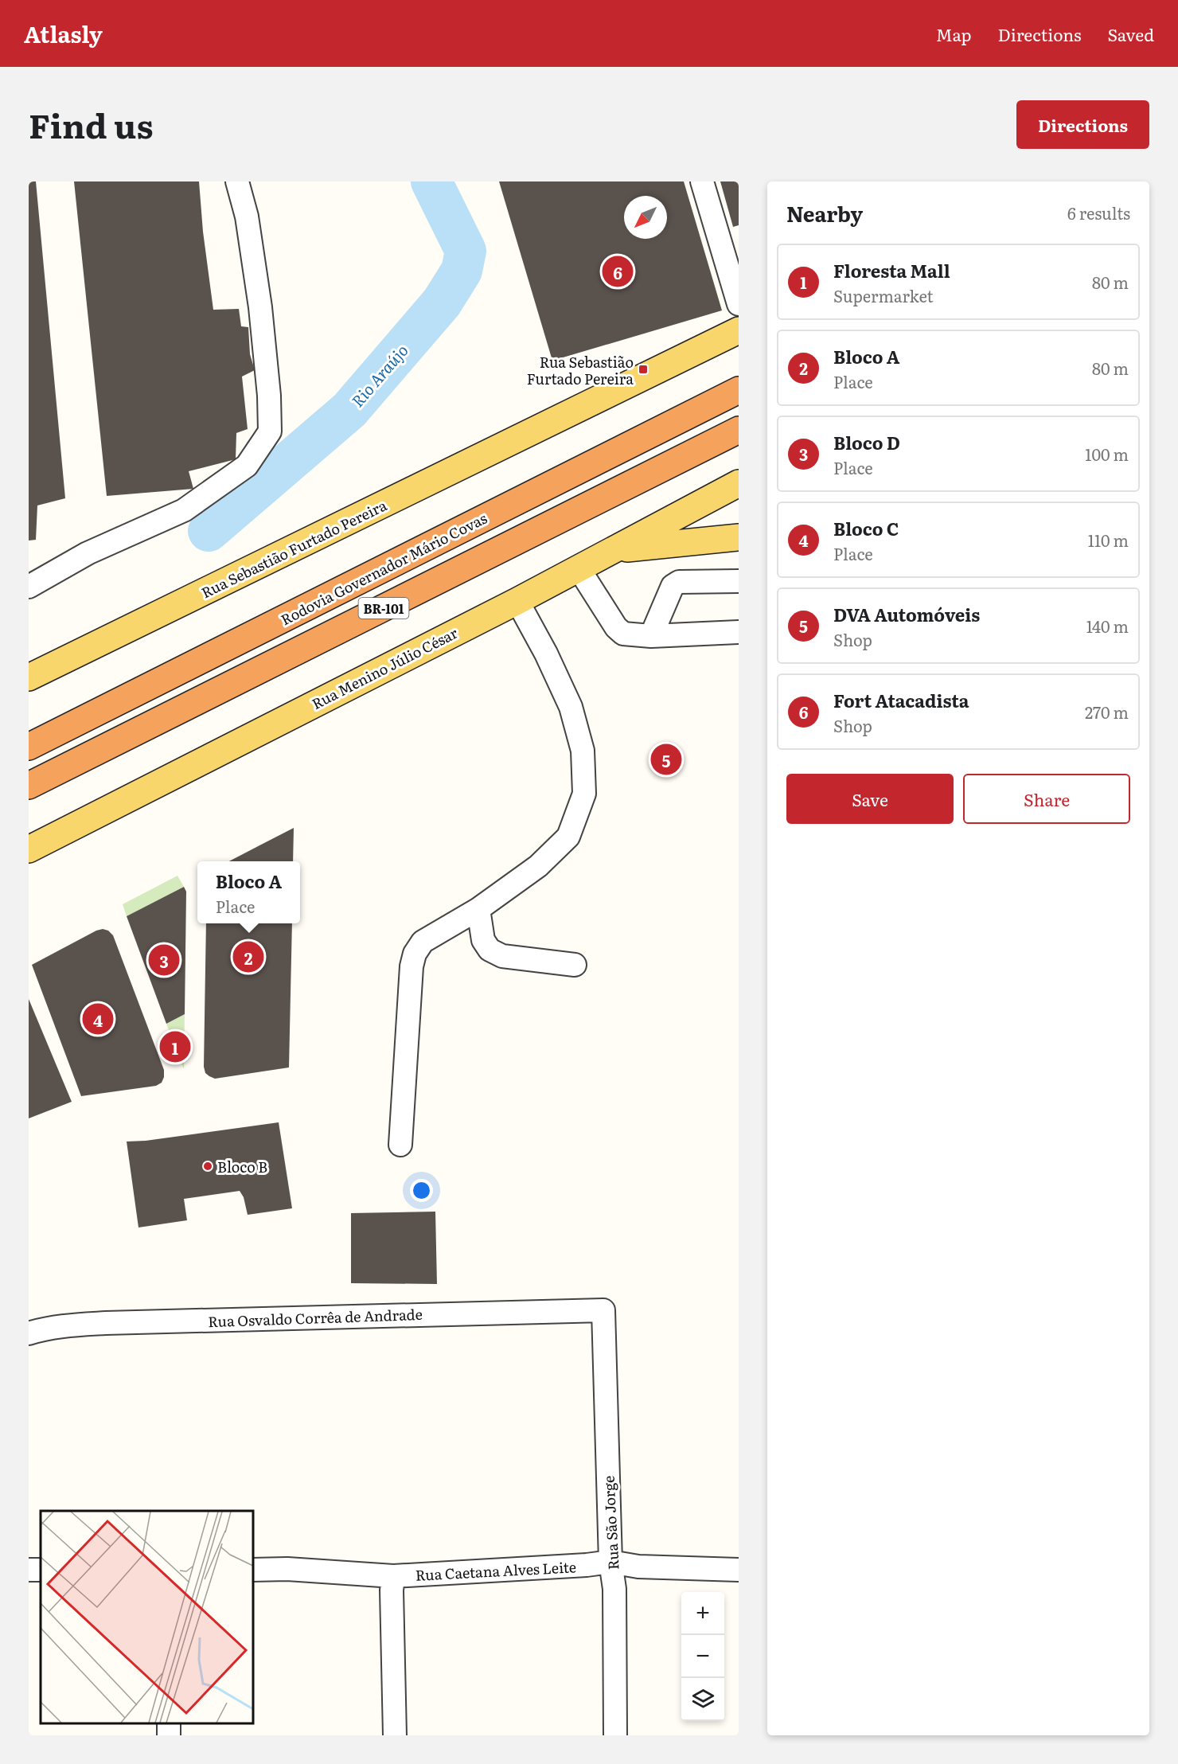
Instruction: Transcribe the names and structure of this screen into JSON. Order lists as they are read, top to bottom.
{
  "streets": {
    "highway": ["Rodovia Governador Mário Covas", "BR-101"],
    "main road": ["Rua Sebastião Furtado Pereira", "Rua Menino Júlio César"],
    "street": ["Rua Osvaldo Corrêa de Andrade", "Rua São Jorge", "Rua Caetana Alves Leite"]
  },
  "crossings": [
    ["Rua Osvaldo Corrêa de Andrade", "Rua São Jorge"],
    ["Rua São Jorge", "Rua Caetana Alves Leite"]
  ],
  "water": ["Rio Araújo"],
  "places": {
    "transit": ["Rua Sebastião Furtado Pereira"],
    "other": ["Bloco B"]
  },
  "north": "bottom left",
  "page": {
    "header": "Atlasly",
    "nav": ["Map", "Directions", "Saved"],
    "title": "Find us",
    "buttons": [
      "Directions",
      ["Save", "Share"]
    ],
    "heading": ["Nearby", "6 results"],
    "list": [
      {
        "mark": "1",
        "name": "Floresta Mall",
        "note": "Supermarket",
        "value": "80 m"
      },
      {
        "mark": "2",
        "name": "Bloco A",
        "note": "Place",
        "value": "80 m"
      },
      {
        "mark": "3",
        "name": "Bloco D",
        "note": "Place",
        "value": "100 m"
      },
      {
        "mark": "4",
        "name": "Bloco C",
        "note": "Place",
        "value": "110 m"
      },
      {
        "mark": "5",
        "name": "DVA Automóveis",
        "note": "Shop",
        "value": "140 m"
      },
      {
        "mark": "6",
        "name": "Fort Atacadista",
        "note": "Shop",
        "value": "270 m"
      }
    ],
    "pins": [
      "6",
      "5",
      "2",
      "3",
      "4",
      "1"
    ],
    "popup": ["Bloco A", "Place"],
    "map_buttons": ["+", "−"]
  }
}
